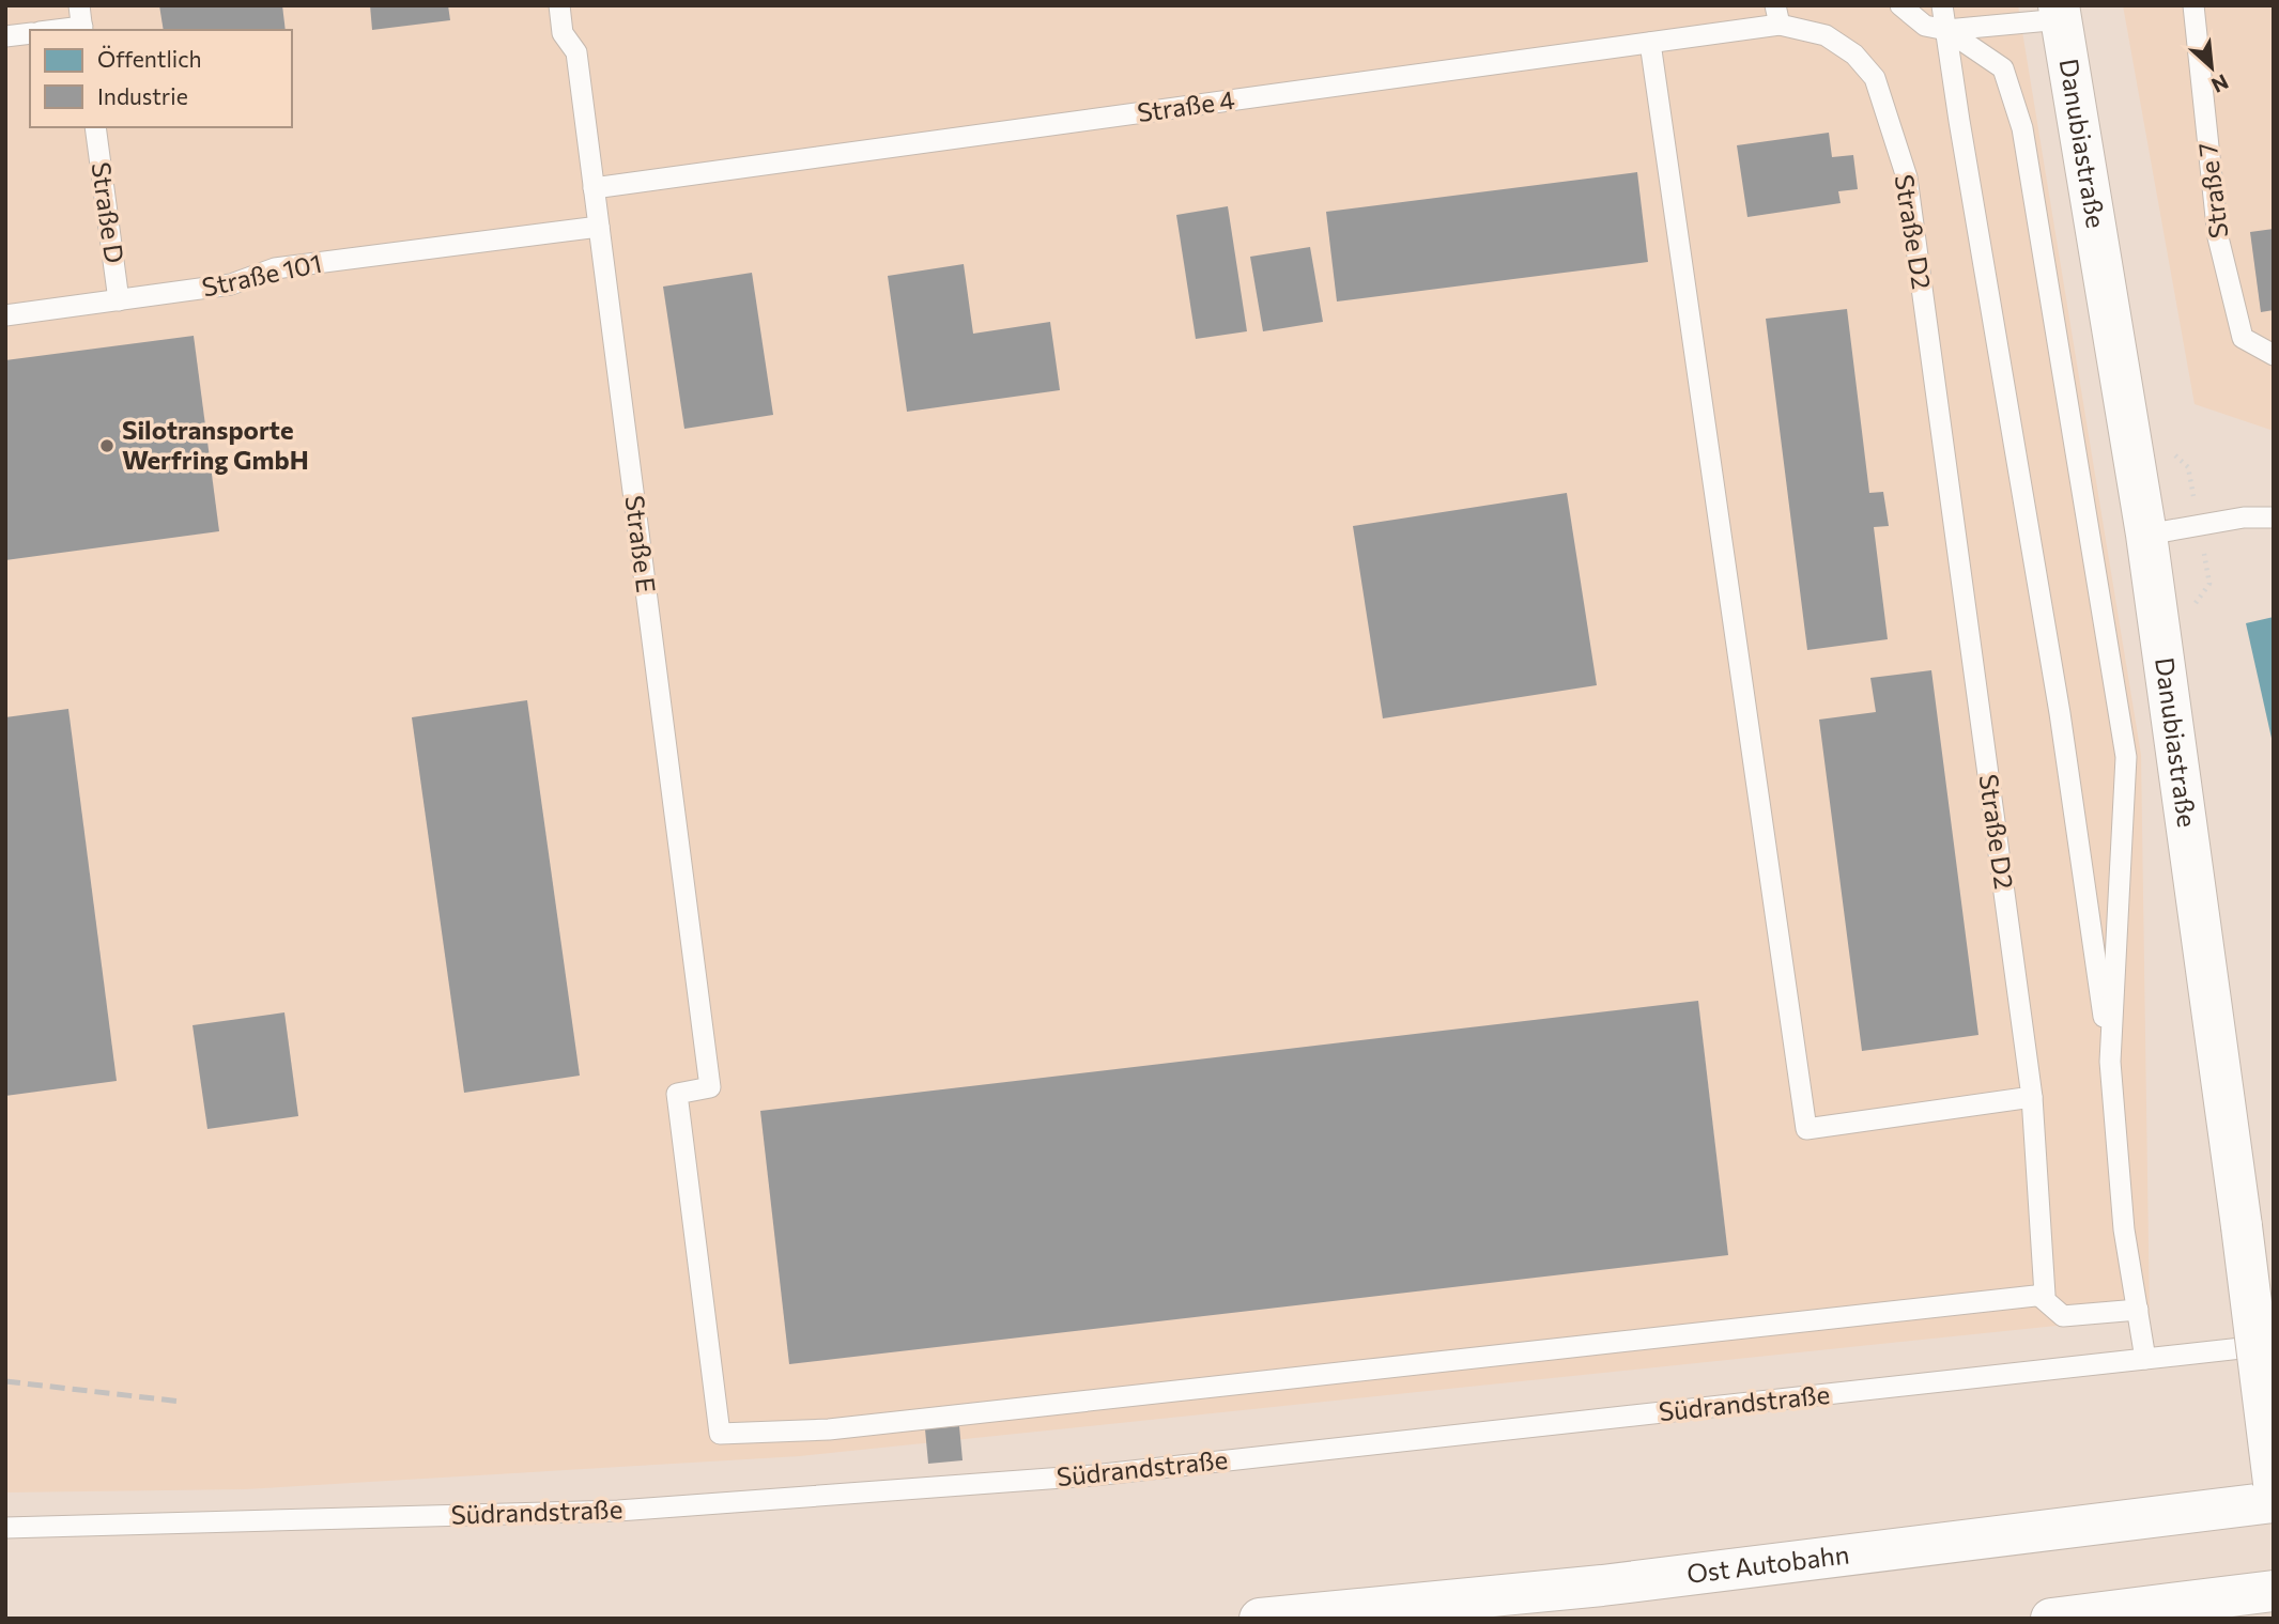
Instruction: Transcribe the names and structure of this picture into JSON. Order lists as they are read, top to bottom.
{
  "streets": {
    "main road": ["Danubiastraße", "Ost Autobahn"],
    "lane": [
      "Straße 4",
      "Straße 7",
      "Straße D",
      "Straße D2",
      "Straße 101",
      "Straße E",
      "Südrandstraße"
    ]
  },
  "crossings": [
    ["Straße 4", "Straße D2"],
    ["Straße 4", "Straße E"],
    ["Straße D", "Straße 101"],
    ["Straße D2", "Straße E"],
    ["Straße 101", "Straße E"]
  ],
  "places": ["Silotransporte Werfring GmbH"],
  "legend": ["Öffentlich", "Industrie"],
  "north": "bottom right"
}
